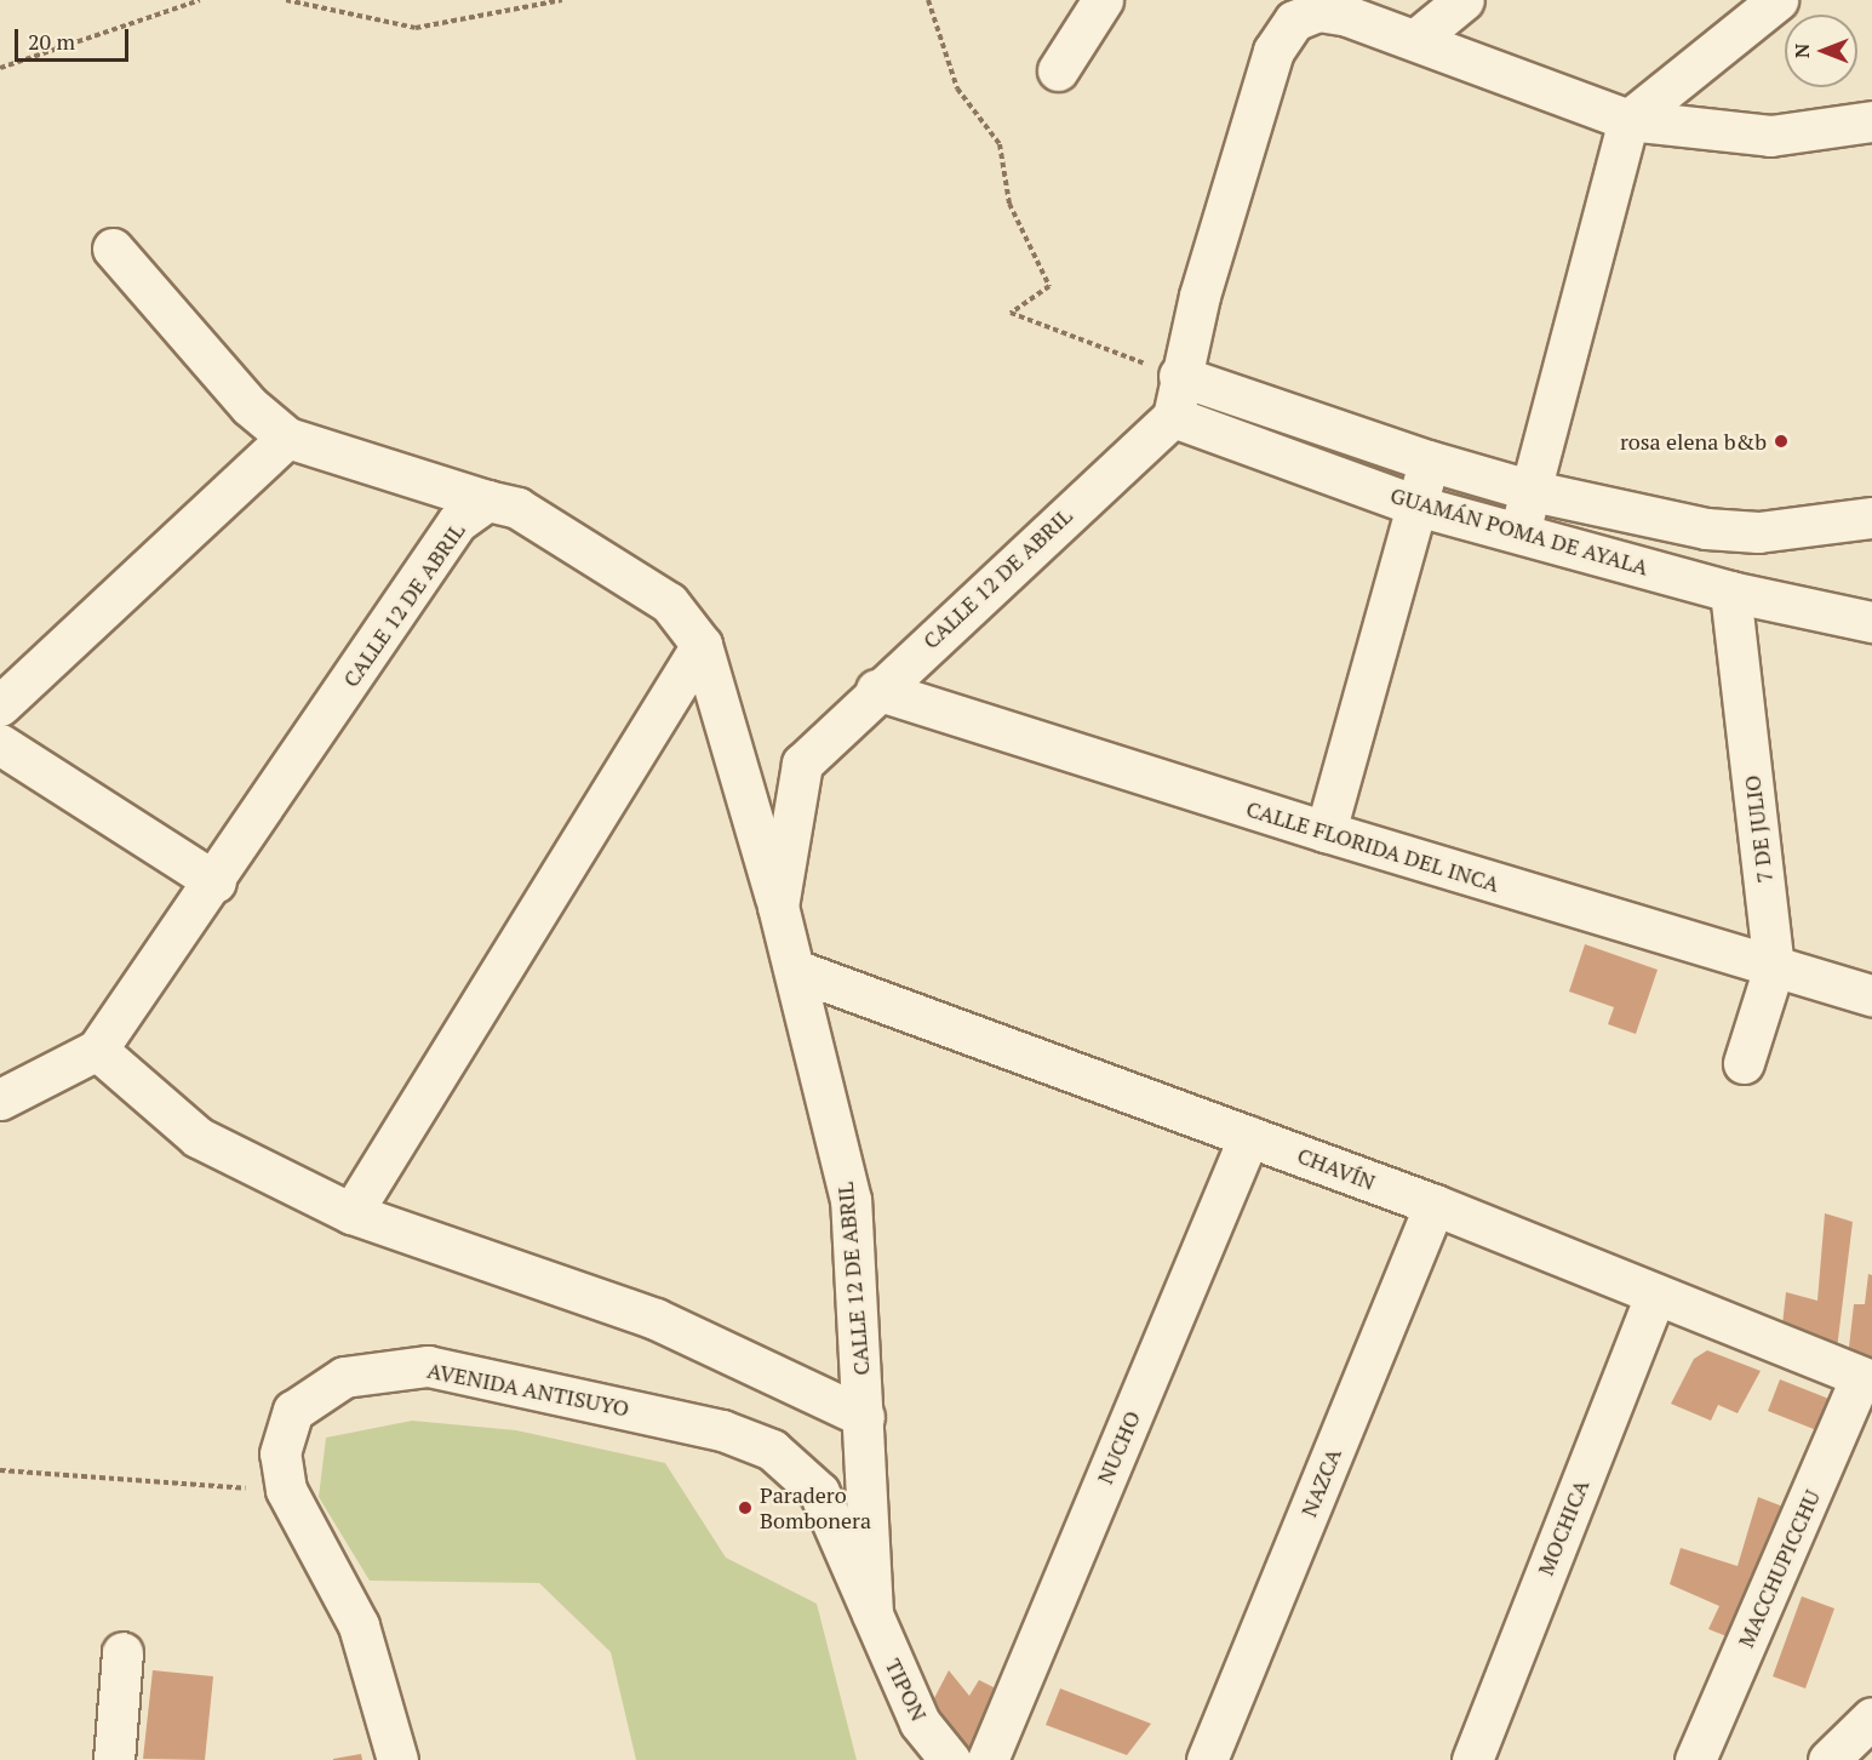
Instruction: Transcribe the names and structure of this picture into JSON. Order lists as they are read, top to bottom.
{
  "streets": {
    "street": [
      "GUAMÁN POMA DE AYALA",
      "CALLE 12 DE ABRIL",
      "7 DE JULIO",
      "CALLE FLORIDA DEL INCA",
      "CHAVÍN",
      "AVENIDA ANTISUYO",
      "NUCHO",
      "NAZCA",
      "MOCHICA",
      "MACCHUPICCHU",
      "TIPON"
    ]
  },
  "crossings": [
    ["GUAMÁN POMA DE AYALA", "CALLE 12 DE ABRIL"],
    ["GUAMÁN POMA DE AYALA", "7 DE JULIO"],
    ["CALLE 12 DE ABRIL", "CALLE FLORIDA DEL INCA"],
    ["CALLE 12 DE ABRIL", "CHAVÍN"],
    ["CALLE 12 DE ABRIL", "AVENIDA ANTISUYO"],
    ["CALLE 12 DE ABRIL", "TIPON"],
    ["7 DE JULIO", "CALLE FLORIDA DEL INCA"],
    ["CHAVÍN", "NUCHO"],
    ["CHAVÍN", "NAZCA"],
    ["CHAVÍN", "MOCHICA"],
    ["CHAVÍN", "MACCHUPICCHU"],
    ["AVENIDA ANTISUYO", "TIPON"]
  ],
  "places": ["rosa elena b&b", "Paradero Bombonera"],
  "scale_bar": "20 m",
  "north": "left"
}
